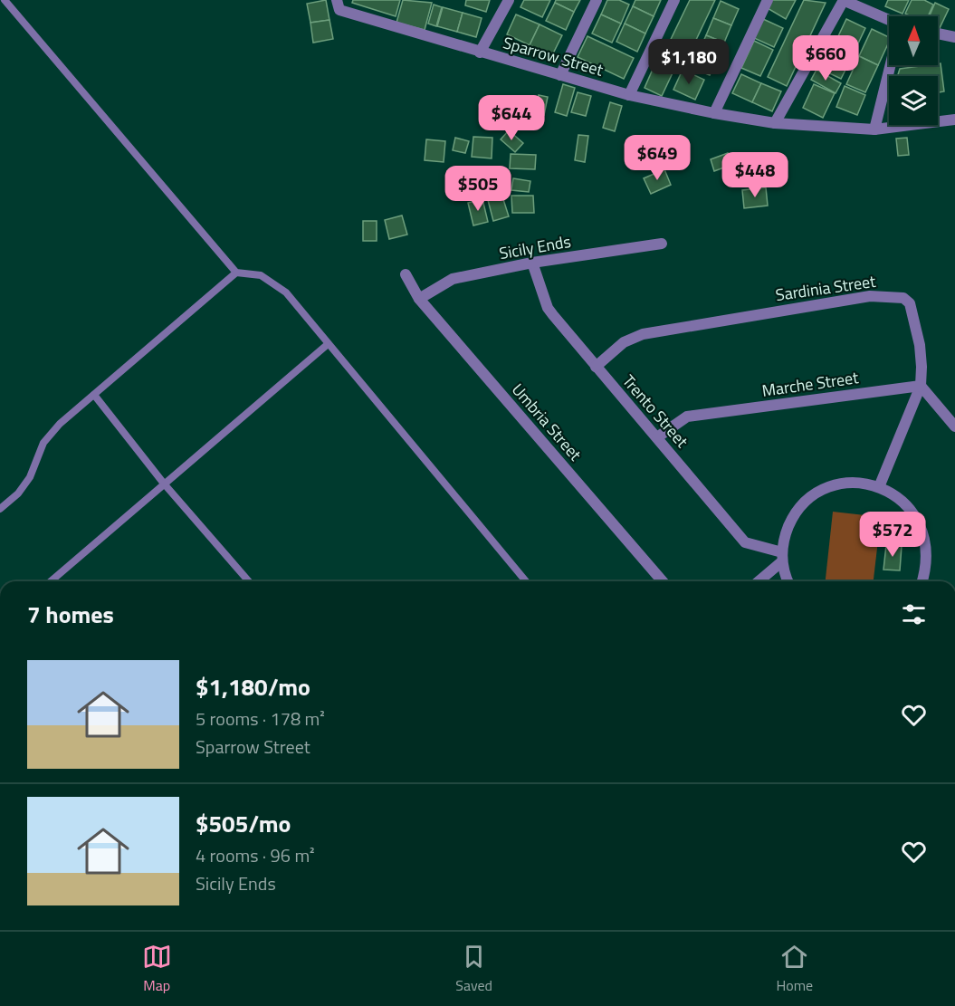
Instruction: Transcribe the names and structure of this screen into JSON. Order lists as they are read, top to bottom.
{
  "streets": {
    "street": [
      "Sparrow Street",
      "Sicily Ends",
      "Sardinia Street",
      "Marche Street",
      "Trento Street",
      "Umbria Street"
    ]
  },
  "crossings": [
    ["Sicily Ends", "Trento Street"],
    ["Sicily Ends", "Umbria Street"],
    ["Sardinia Street", "Marche Street"],
    ["Sardinia Street", "Trento Street"],
    ["Marche Street", "Trento Street"]
  ],
  "north": "top",
  "page": {
    "price": [
      "$660",
      "$1,180",
      "$644",
      "$649",
      "$448",
      "$505",
      "$572"
    ],
    "heading": "7 homes",
    "list": [
      {
        "name": "$1,180/mo",
        "note": "5 rooms · 178 m² · Sparrow Street"
      },
      {
        "name": "$505/mo",
        "note": "4 rooms · 96 m² · Sicily Ends"
      }
    ],
    "tabs": ["Map", "Saved", "Home"]
  }
}
